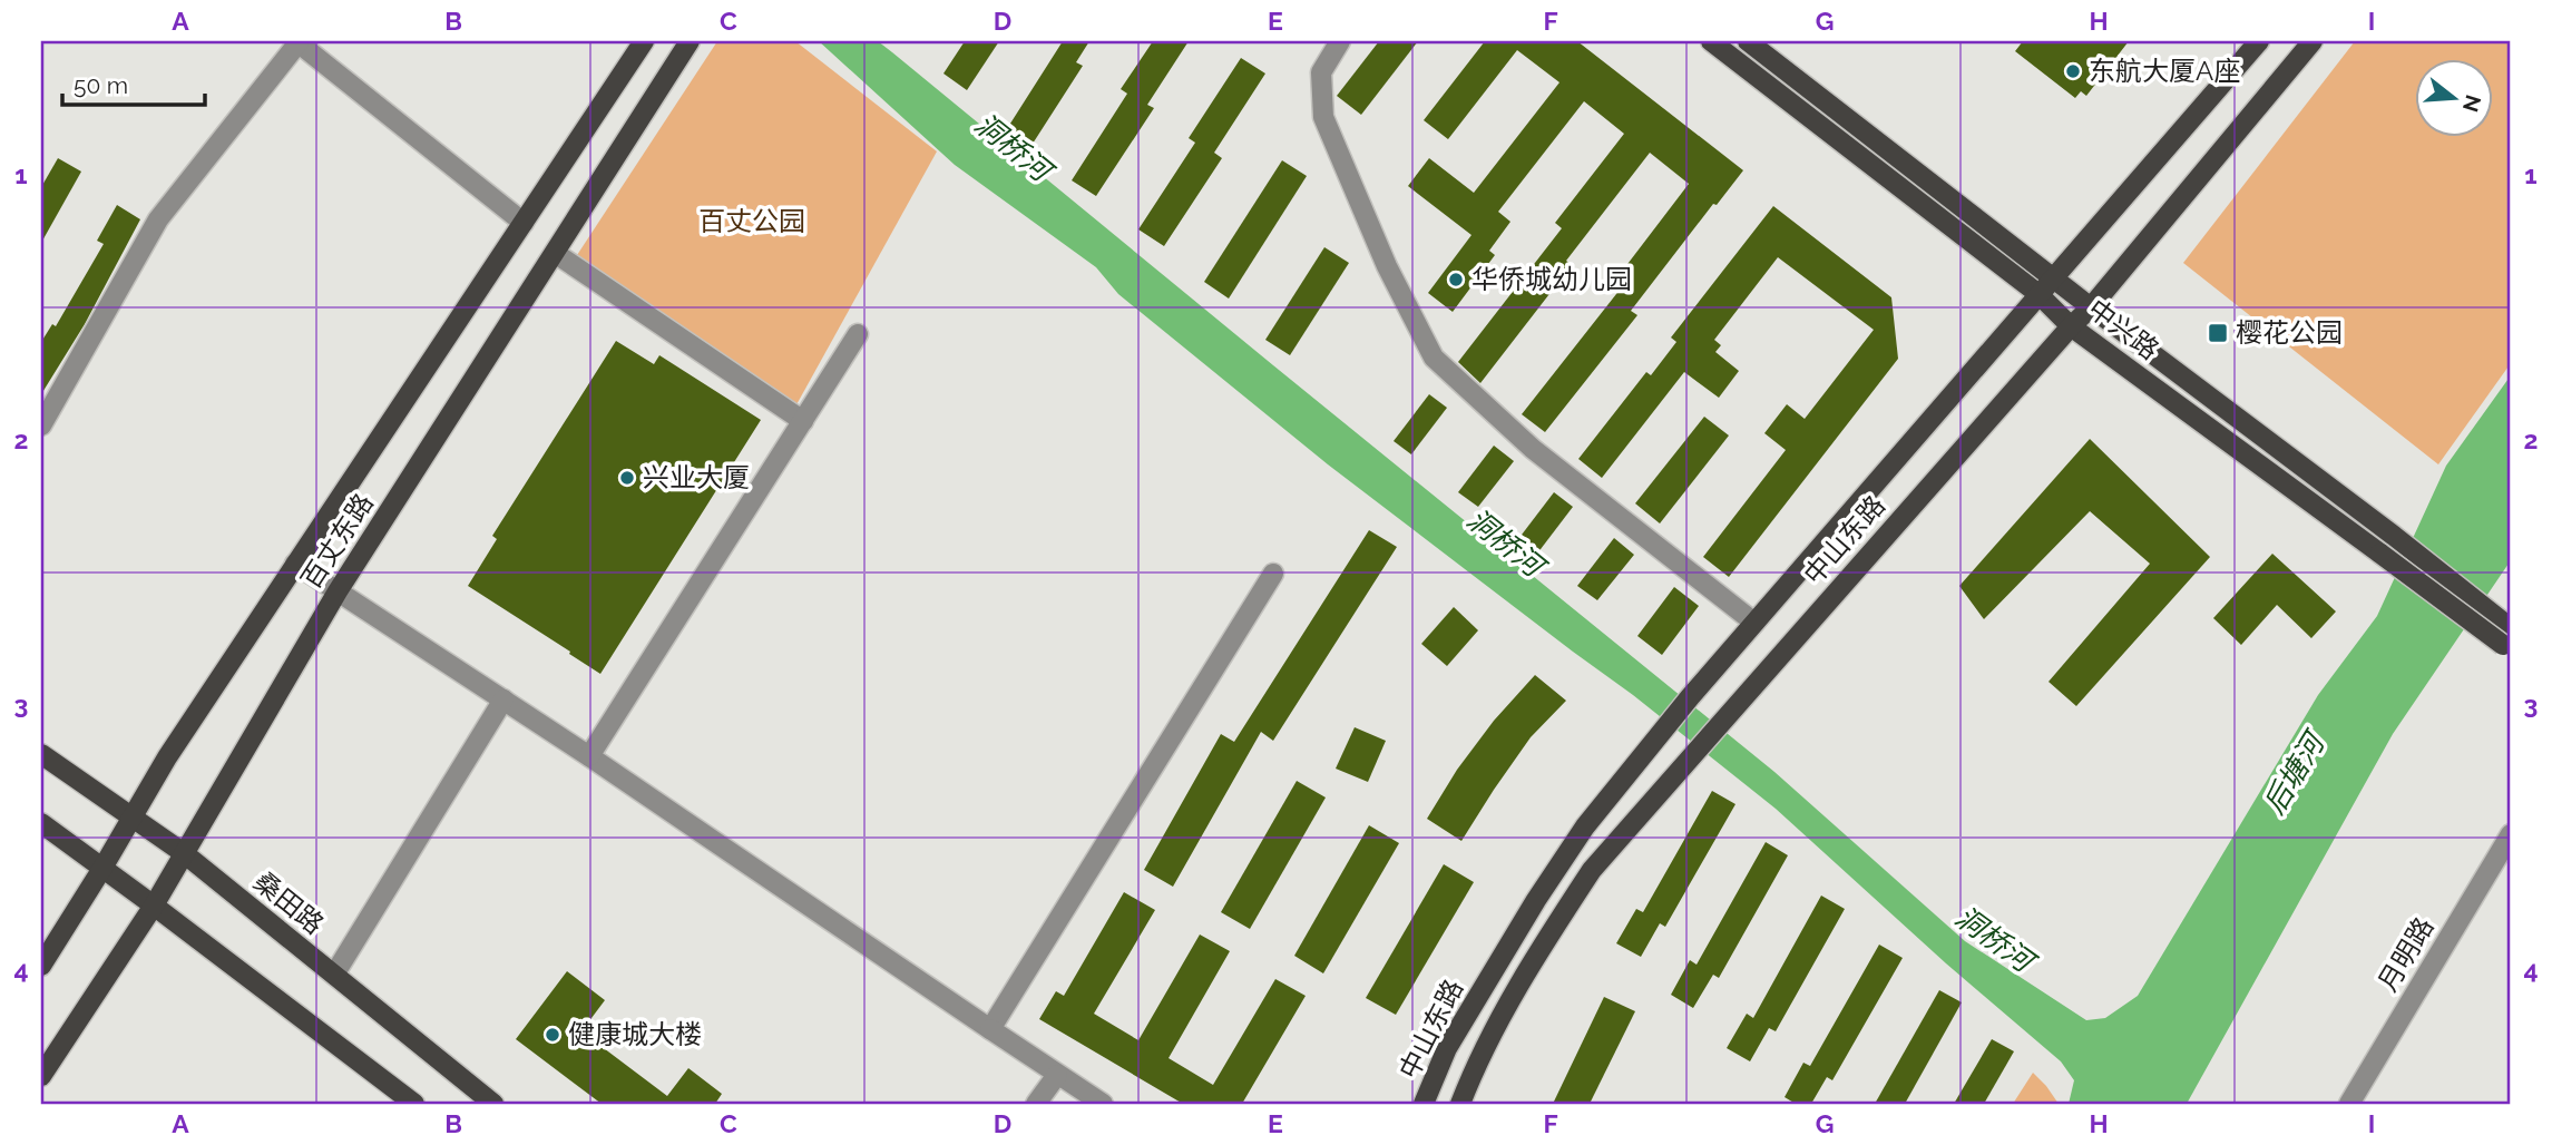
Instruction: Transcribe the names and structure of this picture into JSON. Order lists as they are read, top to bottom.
{
  "streets": {
    "main road": [
      "中兴路",
      "中山东路",
      "百丈东路",
      "桑田路"
    ],
    "street": ["月明路"]
  },
  "crossings": [
    ["中兴路", "中山东路"],
    ["百丈东路", "桑田路"]
  ],
  "water": ["洞桥河", "后塘河"],
  "parks": ["百丈公园"],
  "places": {
    "other": [
      "东航大厦A座",
      "华侨城幼儿园",
      "兴业大厦",
      "健康城大楼"
    ],
    "transit": ["樱花公园"]
  },
  "scale_bar": "50 m",
  "north": "right",
  "grid": {
    "columns": [
      "A",
      "B",
      "C",
      "D",
      "E",
      "F",
      "G",
      "H",
      "I"
    ],
    "rows": [
      "1",
      "2",
      "3",
      "4"
    ]
  }
}
